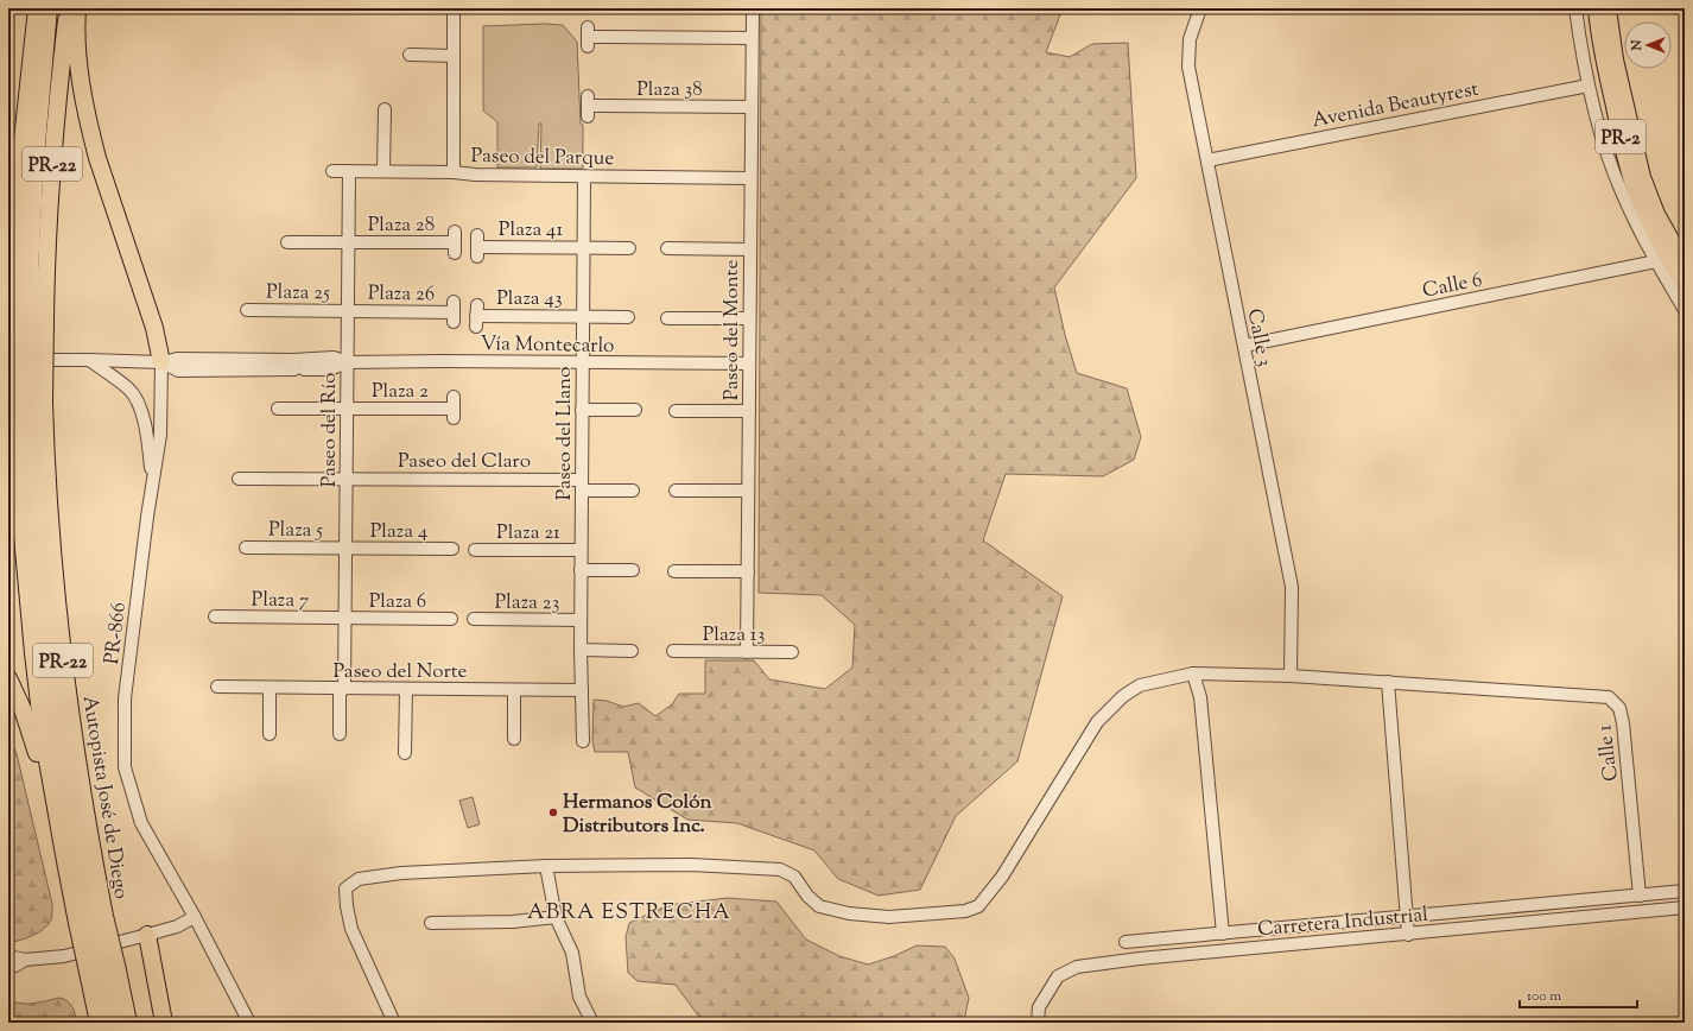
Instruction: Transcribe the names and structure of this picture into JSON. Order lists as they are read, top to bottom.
{
  "streets": {
    "highway": ["PR-22", "Autopista José de Diego"],
    "main road": ["PR-2"],
    "street": [
      "Plaza 38",
      "Avenida Beautyrest",
      "Paseo del Parque",
      "Plaza 28",
      "Plaza 41",
      "Calle 6",
      "Plaza 25",
      "Plaza 26",
      "Plaza 43",
      "Paseo del Monte",
      "Calle 3",
      "Vía Montecarlo",
      "Plaza 2",
      "Paseo del Río",
      "Paseo del Llano",
      "Paseo del Claro",
      "Plaza 5",
      "Plaza 4",
      "Plaza 21",
      "Plaza 7",
      "Plaza 6",
      "Plaza 23",
      "PR-866",
      "Plaza 13",
      "Paseo del Norte",
      "Calle 1",
      "Carretera Industrial"
    ]
  },
  "crossings": [
    ["Plaza 38", "Paseo del Monte"],
    ["Avenida Beautyrest", "Calle 3"],
    ["PR-2", "Calle 6"],
    ["Paseo del Parque", "Paseo del Monte"],
    ["Paseo del Parque", "Paseo del Río"],
    ["Paseo del Parque", "Paseo del Llano"],
    ["Plaza 28", "Paseo del Río"],
    ["Plaza 41", "Paseo del Llano"],
    ["Calle 6", "Calle 3"],
    ["Plaza 25", "Plaza 26"],
    ["Plaza 25", "Paseo del Río"],
    ["Plaza 26", "Paseo del Río"],
    ["Plaza 43", "Paseo del Llano"],
    ["Paseo del Monte", "Vía Montecarlo"],
    ["Paseo del Monte", "Plaza 13"],
    ["Calle 3", "Calle 1"],
    ["Vía Montecarlo", "Paseo del Río"],
    ["Vía Montecarlo", "Paseo del Llano"],
    ["Vía Montecarlo", "PR-866"],
    ["Plaza 2", "Paseo del Río"],
    ["Paseo del Río", "Paseo del Claro"],
    ["Paseo del Río", "Plaza 5"],
    ["Paseo del Río", "Plaza 4"],
    ["Paseo del Río", "Plaza 7"],
    ["Paseo del Río", "Plaza 6"],
    ["Paseo del Río", "Paseo del Norte"],
    ["Paseo del Llano", "Paseo del Claro"],
    ["Paseo del Llano", "Plaza 21"],
    ["Paseo del Llano", "Plaza 23"],
    ["Paseo del Llano", "Paseo del Norte"],
    ["Plaza 5", "Plaza 4"],
    ["Plaza 7", "Plaza 6"]
  ],
  "districts": ["ABRA ESTRECHA"],
  "places": ["Hermanos Colón Distributors Inc."],
  "scale_bar": "100 m",
  "north": "left"
}
